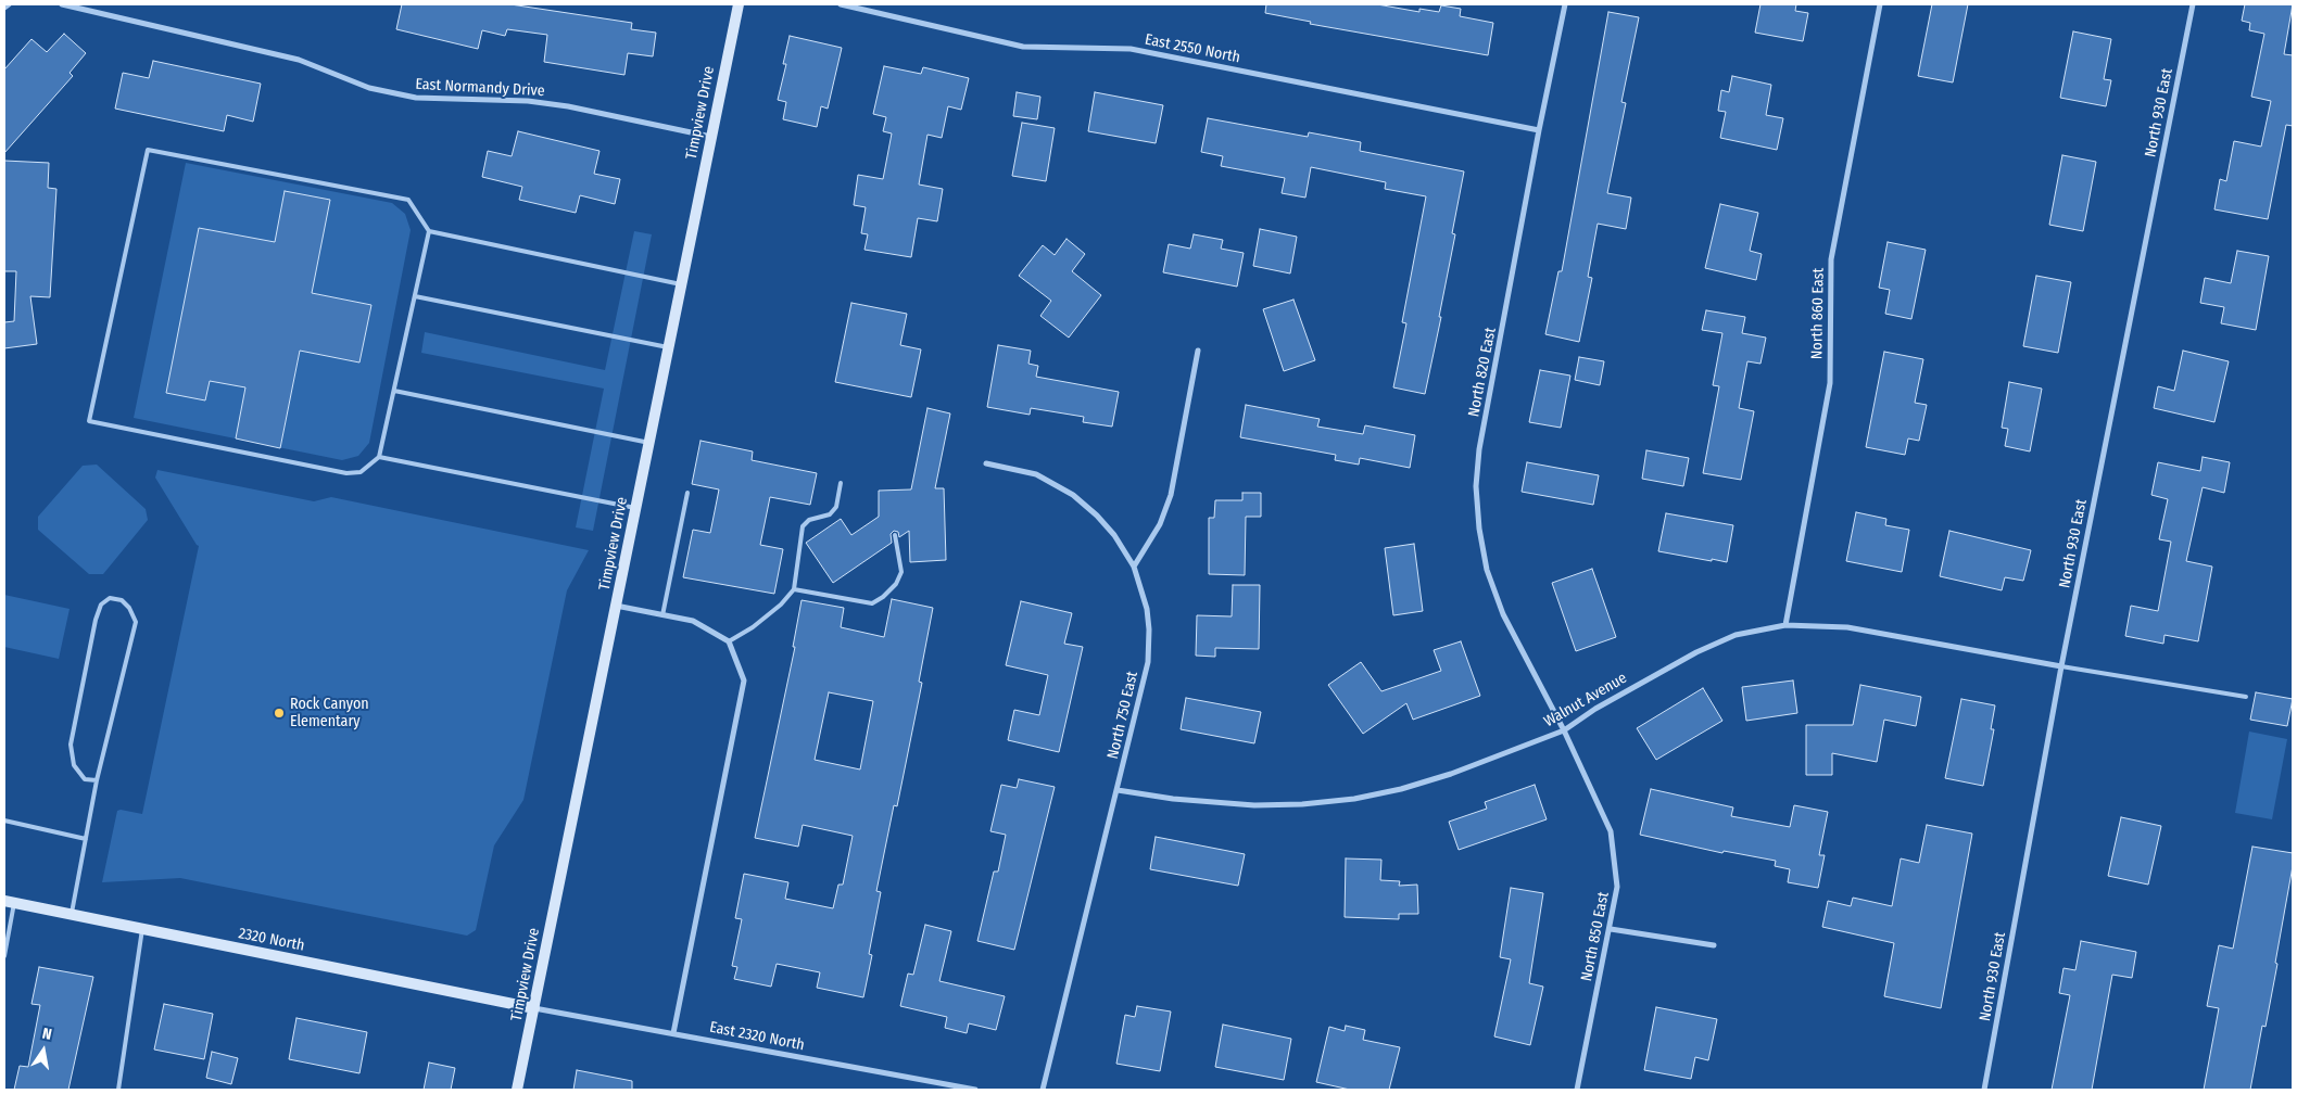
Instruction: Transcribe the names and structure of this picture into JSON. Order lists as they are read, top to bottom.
{
  "streets": {
    "street": [
      "East 2550 North",
      "East Normandy Drive",
      "Timpview Drive",
      "North 930 East",
      "North 860 East",
      "North 820 East",
      "Walnut Avenue",
      "North 750 East",
      "North 850 East",
      "2320 North",
      "East 2320 North"
    ]
  },
  "crossings": [
    ["East 2550 North", "North 820 East"],
    ["East Normandy Drive", "Timpview Drive"],
    ["Timpview Drive", "2320 North"],
    ["Timpview Drive", "East 2320 North"],
    ["North 930 East", "Walnut Avenue"],
    ["North 860 East", "Walnut Avenue"],
    ["North 820 East", "Walnut Avenue"],
    ["North 820 East", "North 850 East"],
    ["Walnut Avenue", "North 750 East"],
    ["Walnut Avenue", "North 850 East"],
    ["2320 North", "East 2320 North"]
  ],
  "places": ["Rock Canyon Elementary"],
  "north": "top"
}
